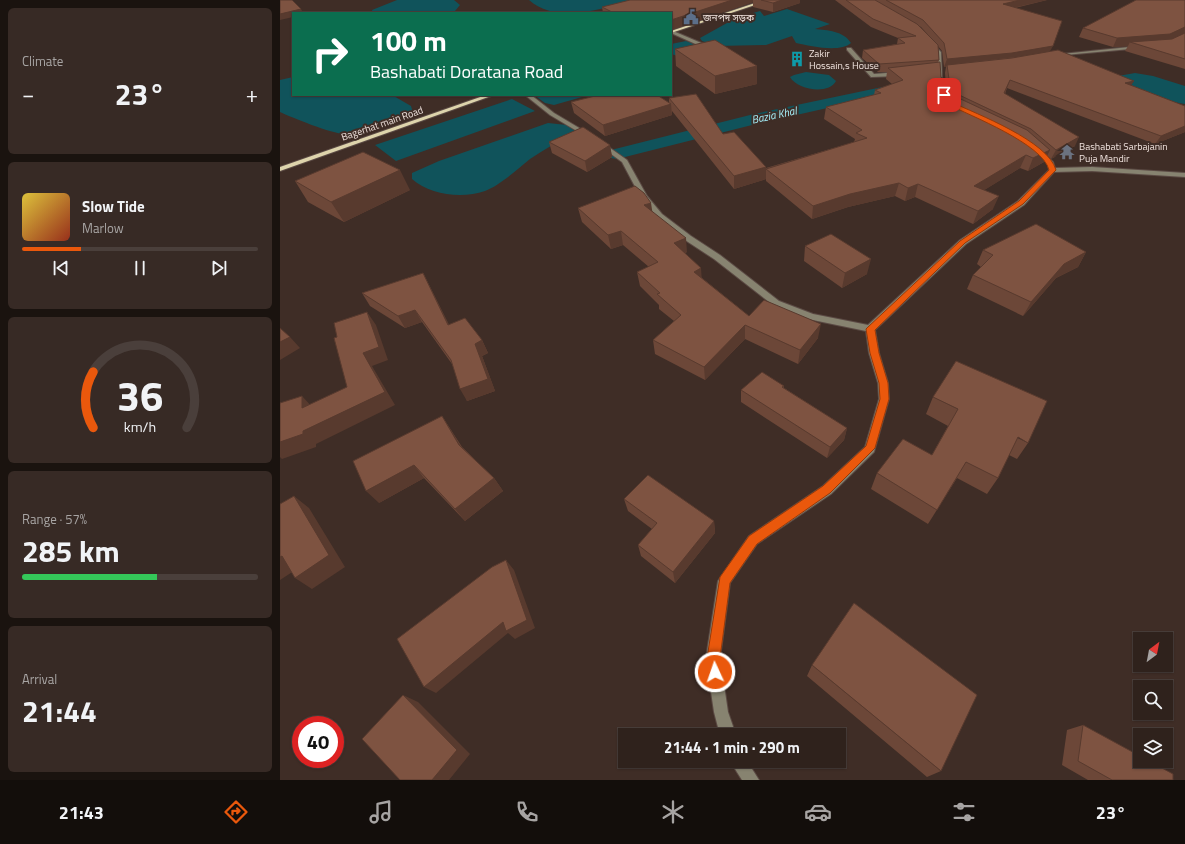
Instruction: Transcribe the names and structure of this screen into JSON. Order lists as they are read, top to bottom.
{
  "streets": {
    "main road": ["Bagerhat main Road"]
  },
  "water": ["Bazia Khal"],
  "places": {
    "public building": ["জনপদ সড়ক"],
    "building": ["Zakir Hossain,s House"],
    "temple": ["Bashabati Sarbajanin Puja Mandir"]
  },
  "north": "top right",
  "page": {
    "tile": [
      "Climate",
      ["Range · 57%", "285 km"],
      ["Arrival", "21:44"]
    ],
    "turn": ["100 m", "Bashabati Doratana Road"],
    "heat": ["−", "23°", "+"],
    "song": ["Slow Tide", "Marlow"],
    "limit": "40",
    "trip": "21:44 · 1 min · 290 m",
    "tabs": ["21:43", "23°"],
    "gauge": ["36", "km/h"]
  }
}
